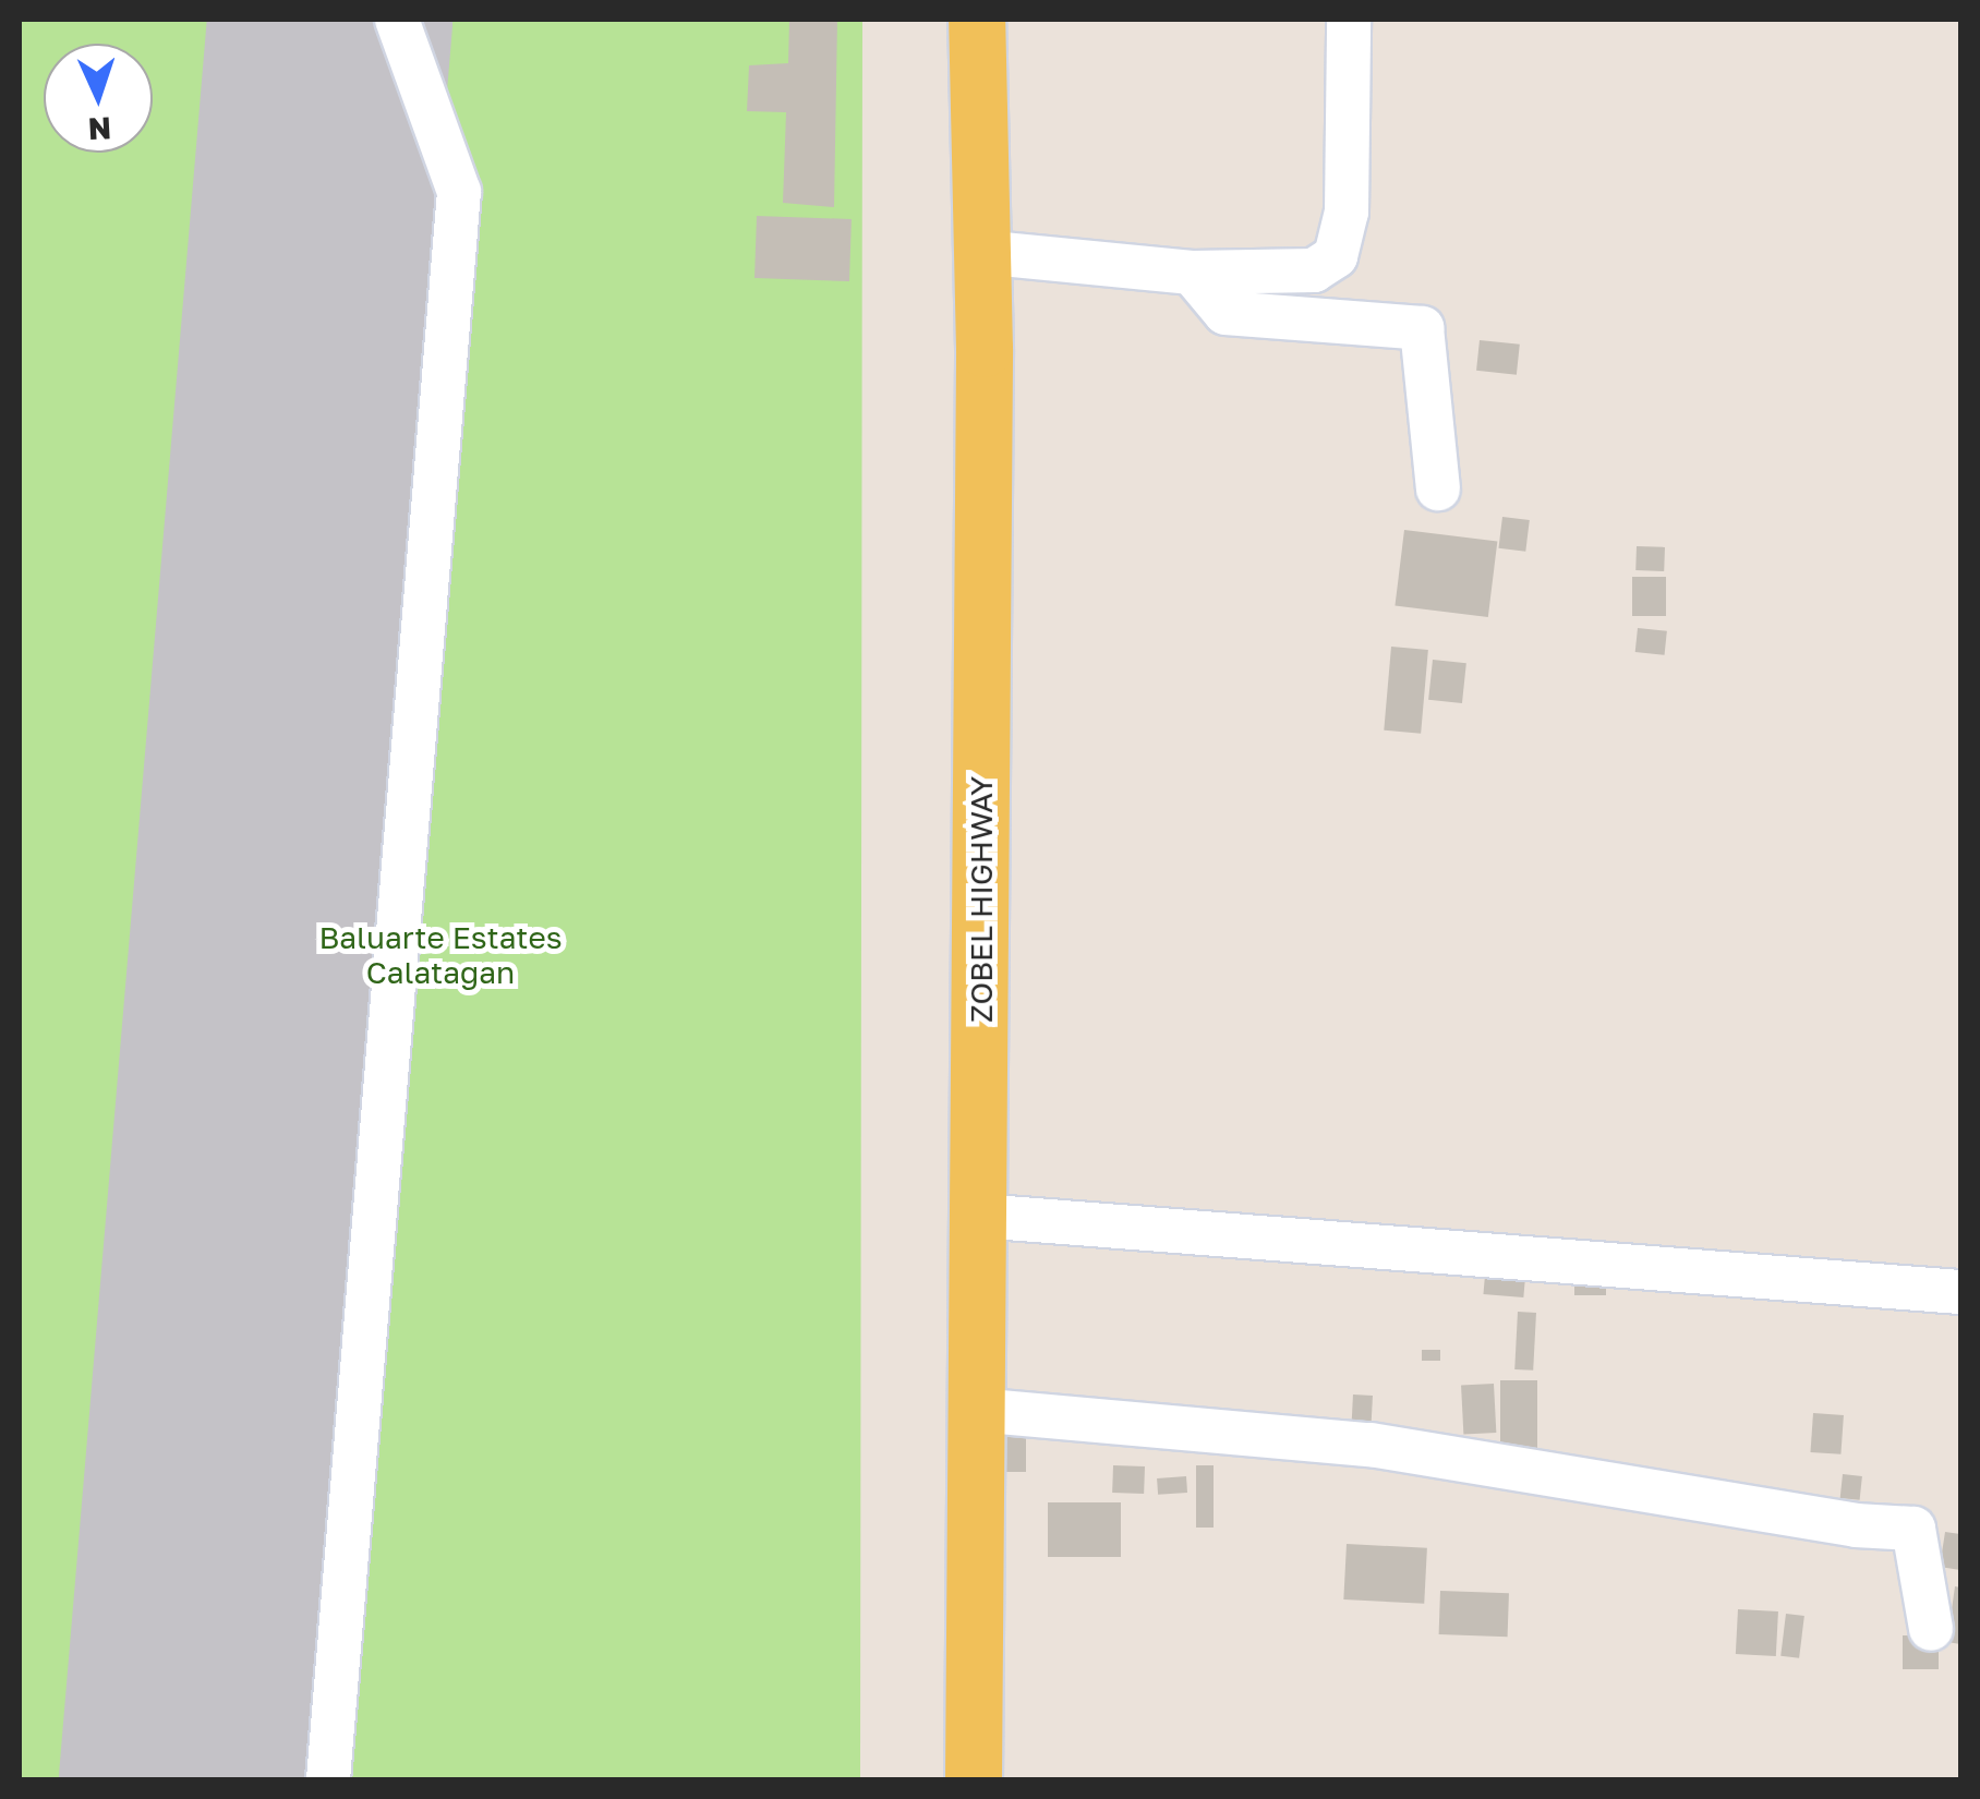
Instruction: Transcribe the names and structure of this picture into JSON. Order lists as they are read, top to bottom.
{
  "streets": {
    "main road": ["ZOBEL HIGHWAY"]
  },
  "parks": ["Baluarte Estates Calatagan"],
  "north": "bottom"
}
